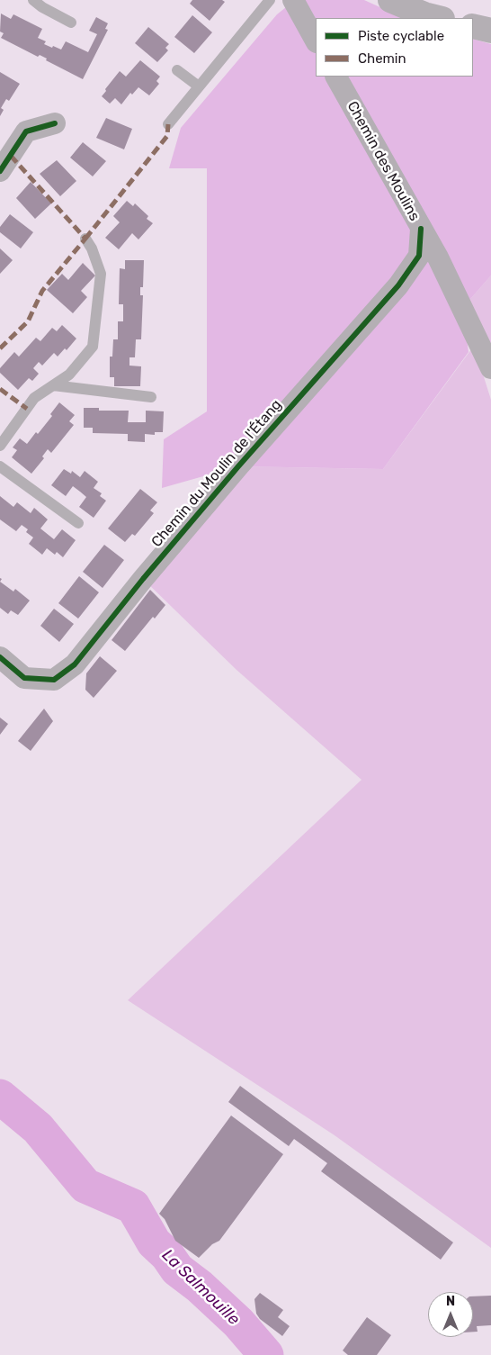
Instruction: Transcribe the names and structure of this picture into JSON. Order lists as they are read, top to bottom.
{
  "streets": {
    "street": ["Chemin des Moulins", "Chemin du Moulin de l'Étang"]
  },
  "crossings": [
    ["Chemin des Moulins", "Chemin du Moulin de l'Étang"]
  ],
  "water": ["La Salmouille"],
  "legend": ["Piste cyclable", "Chemin"],
  "north": "top"
}
